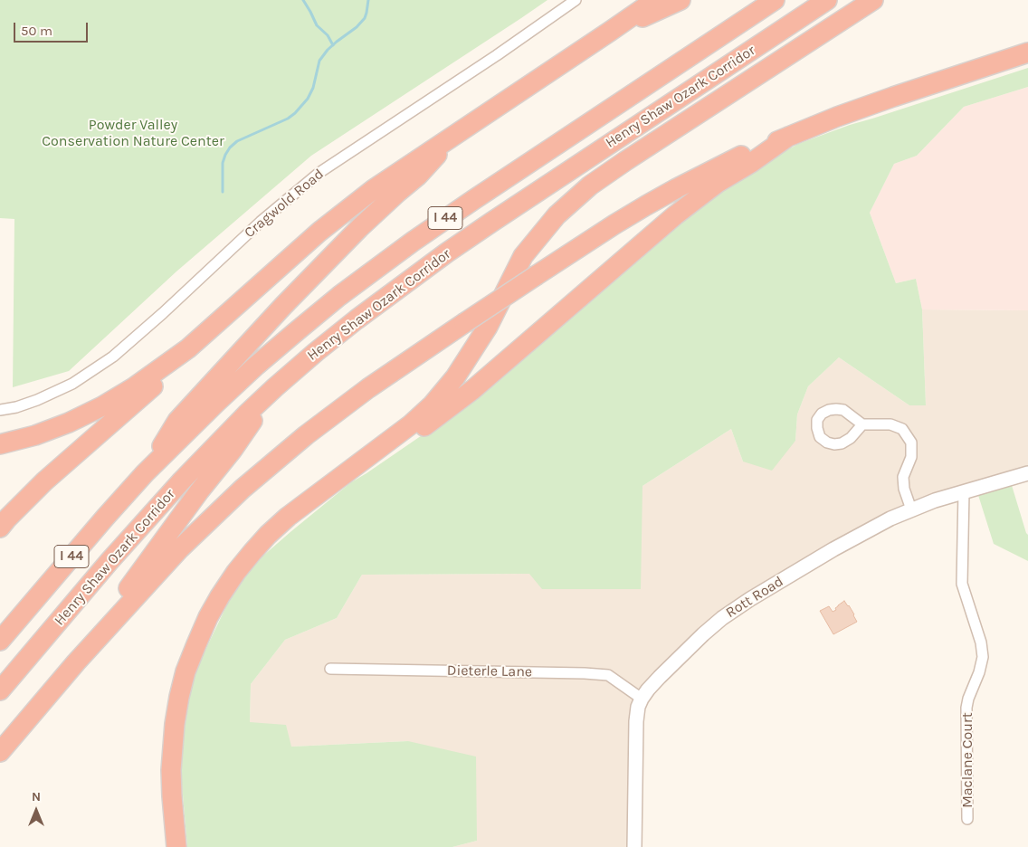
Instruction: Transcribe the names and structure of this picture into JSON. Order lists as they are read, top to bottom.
{
  "streets": {
    "highway": ["Henry Shaw Ozark Corridor", "I 44"],
    "street": [
      "Cragwold Road",
      "Rott Road",
      "Dieterle Lane",
      "Maclane Court"
    ]
  },
  "crossings": [
    ["Rott Road", "Dieterle Lane"],
    ["Rott Road", "Maclane Court"]
  ],
  "parks": ["Powder Valley Conservation Nature Center"],
  "scale_bar": "50 m",
  "north": "top"
}
